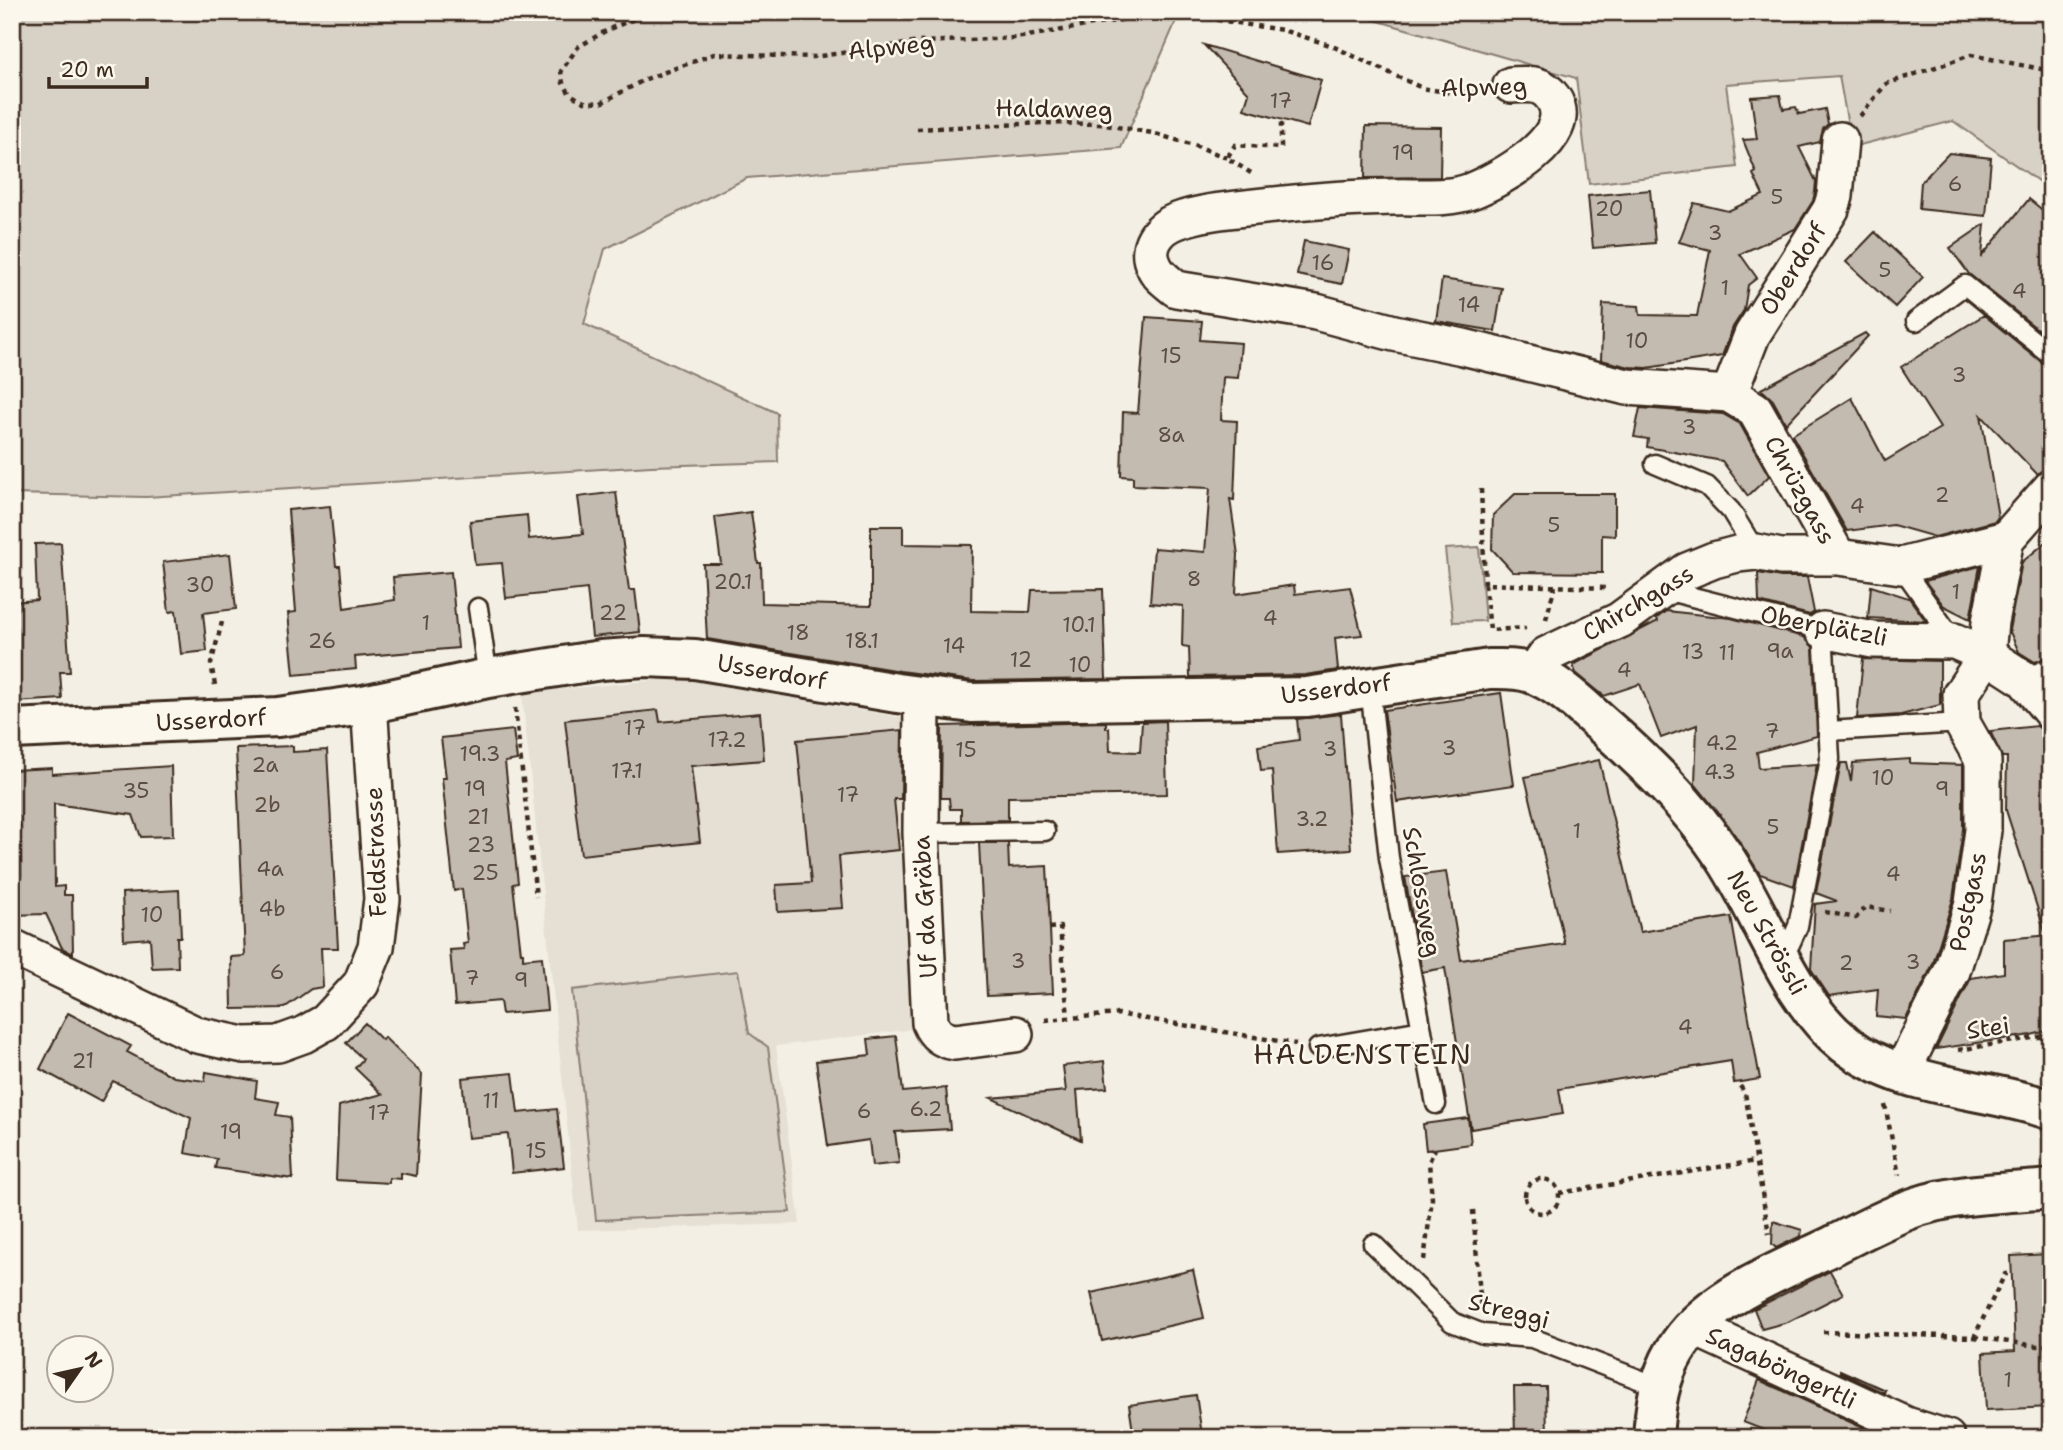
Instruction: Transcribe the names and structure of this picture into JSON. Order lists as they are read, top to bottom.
{
  "streets": {
    "street": [
      "Alpweg",
      "Oberdorf",
      "Chrüzgass",
      "Chirchgass",
      "Oberplätzli",
      "Usserdorf",
      "Feldstrasse",
      "Postgass",
      "Uf da Gräba",
      "Neu Strössli",
      "Sagaböngertli"
    ],
    "lane": ["Schlossweg", "Streggi"],
    "path": ["Haldaweg", "Stei"]
  },
  "crossings": [
    ["Alpweg", "Oberdorf"],
    ["Alpweg", "Chrüzgass"],
    ["Oberdorf", "Chrüzgass"],
    ["Chrüzgass", "Chirchgass"],
    ["Chirchgass", "Oberplätzli"],
    ["Chirchgass", "Usserdorf"],
    ["Chirchgass", "Neu Strössli"],
    ["Usserdorf", "Feldstrasse"],
    ["Usserdorf", "Schlossweg"],
    ["Usserdorf", "Uf da Gräba"],
    ["Usserdorf", "Neu Strössli"],
    ["Postgass", "Neu Strössli"]
  ],
  "districts": ["HALDENSTEIN"],
  "house_numbers": [
    "17",
    "19",
    "6",
    "5",
    "20",
    "3",
    "16",
    "5",
    "1",
    "4",
    "14",
    "10",
    "15",
    "3",
    "3",
    "8a",
    "2",
    "4",
    "5",
    "8",
    "20.1",
    "30",
    "1",
    "22",
    "4",
    "1",
    "10.1",
    "18",
    "26",
    "18.1",
    "14",
    "9a",
    "13",
    "11",
    "12",
    "10",
    "4",
    "17",
    "7",
    "17.2",
    "4.2",
    "3",
    "3",
    "15",
    "19.3",
    "2a",
    "17.1",
    "4.3",
    "10",
    "19",
    "9",
    "35",
    "17",
    "2b",
    "21",
    "3.2",
    "5",
    "1",
    "23",
    "4a",
    "25",
    "4",
    "4b",
    "10",
    "3",
    "3",
    "2",
    "6",
    "7",
    "9",
    "4",
    "21",
    "11",
    "6.2",
    "6",
    "17",
    "19",
    "15",
    "1"
  ],
  "scale_bar": "20 m",
  "north": "top right"
}
